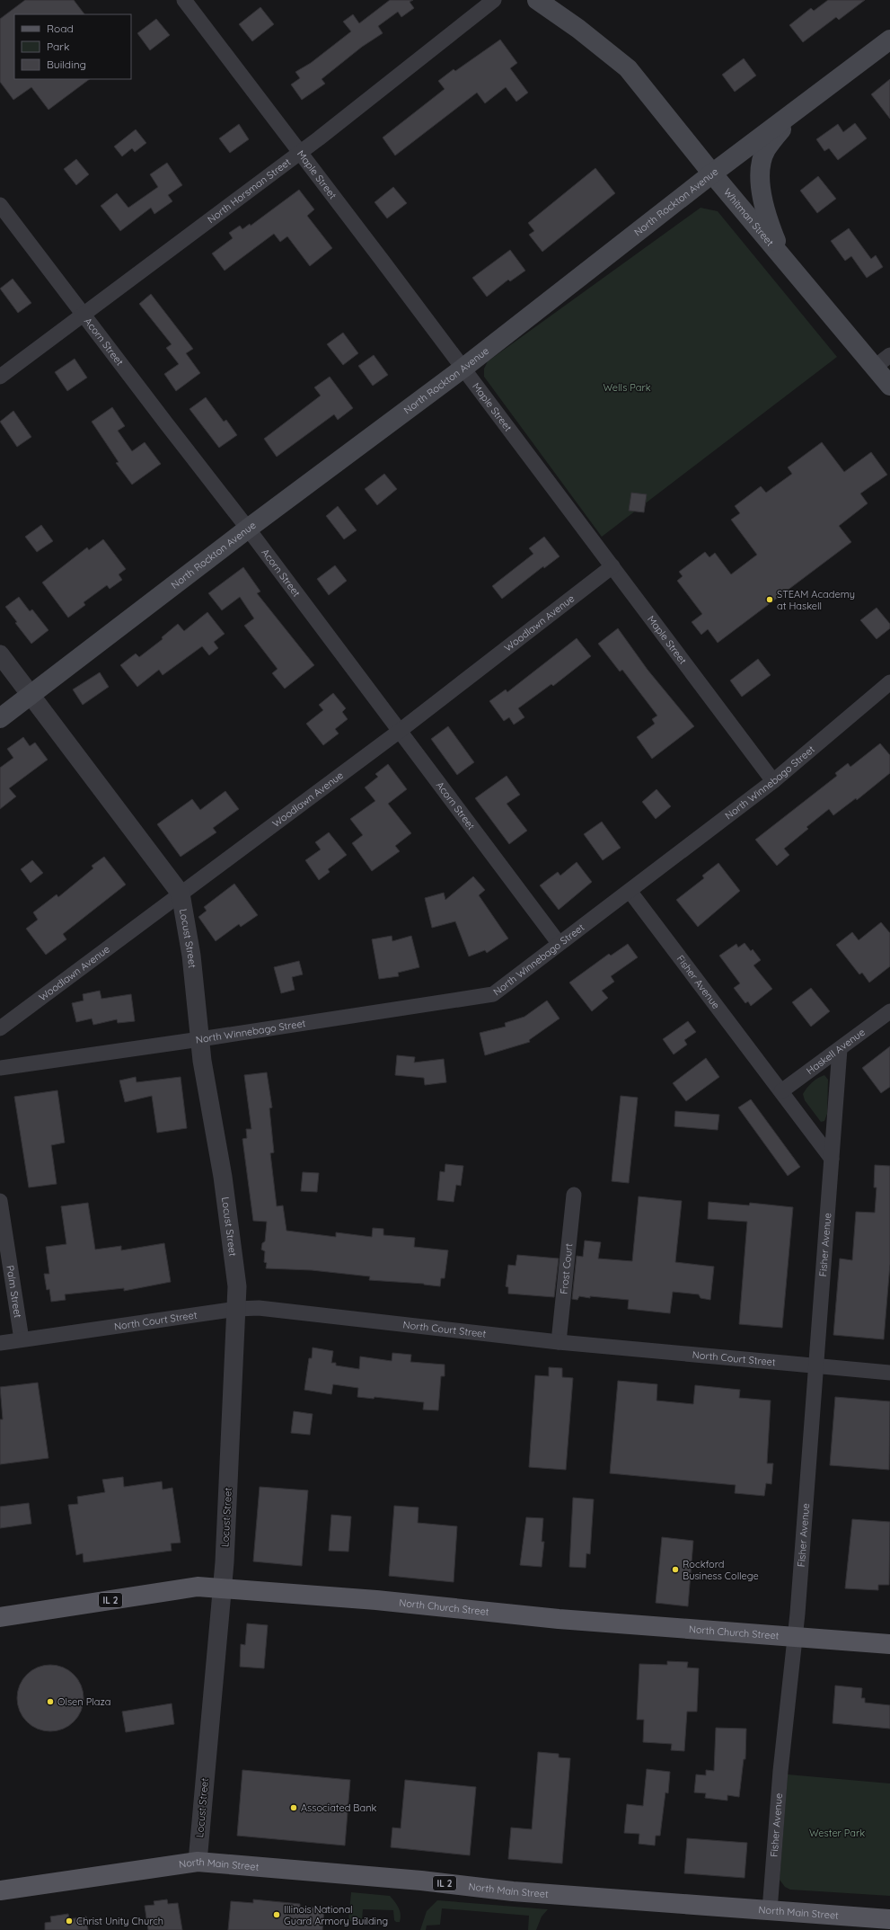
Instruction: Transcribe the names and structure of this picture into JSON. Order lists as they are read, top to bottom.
{
  "streets": {
    "main road": [
      "North Rockton Avenue",
      "Whitman Street",
      "IL 2",
      "North Church Street",
      "North Main Street"
    ],
    "street": [
      "Maple Street",
      "North Horsman Street",
      "Acorn Street",
      "Woodlawn Avenue",
      "North Winnebago Street",
      "Locust Street",
      "Fisher Avenue",
      "Haskell Avenue",
      "Frost Court",
      "Palm Street",
      "North Court Street"
    ]
  },
  "crossings": [
    ["Maple Street", "North Horsman Street"],
    ["Maple Street", "North Rockton Avenue"],
    ["Maple Street", "Woodlawn Avenue"],
    ["Maple Street", "North Winnebago Street"],
    ["North Horsman Street", "Acorn Street"],
    ["North Rockton Avenue", "Whitman Street"],
    ["North Rockton Avenue", "Acorn Street"],
    ["North Rockton Avenue", "Locust Street"],
    ["Acorn Street", "Woodlawn Avenue"],
    ["Acorn Street", "North Winnebago Street"],
    ["Woodlawn Avenue", "Locust Street"],
    ["North Winnebago Street", "Locust Street"],
    ["North Winnebago Street", "Fisher Avenue"],
    ["Locust Street", "North Court Street"],
    ["Locust Street", "North Church Street"],
    ["Locust Street", "North Main Street"],
    ["Fisher Avenue", "Haskell Avenue"],
    ["Fisher Avenue", "North Court Street"],
    ["Fisher Avenue", "North Church Street"],
    ["Fisher Avenue", "North Main Street"],
    ["Frost Court", "North Court Street"],
    ["Palm Street", "North Court Street"]
  ],
  "parks": ["Wells Park", "Wester Park"],
  "places": [
    "STEAM Academy at Haskell",
    "Rockford Business College",
    "Olsen Plaza",
    "Associated Bank",
    "Illinois National Guard Armory Building",
    "Christ Unity Church"
  ],
  "legend": ["Road", "Park", "Building"]
}
